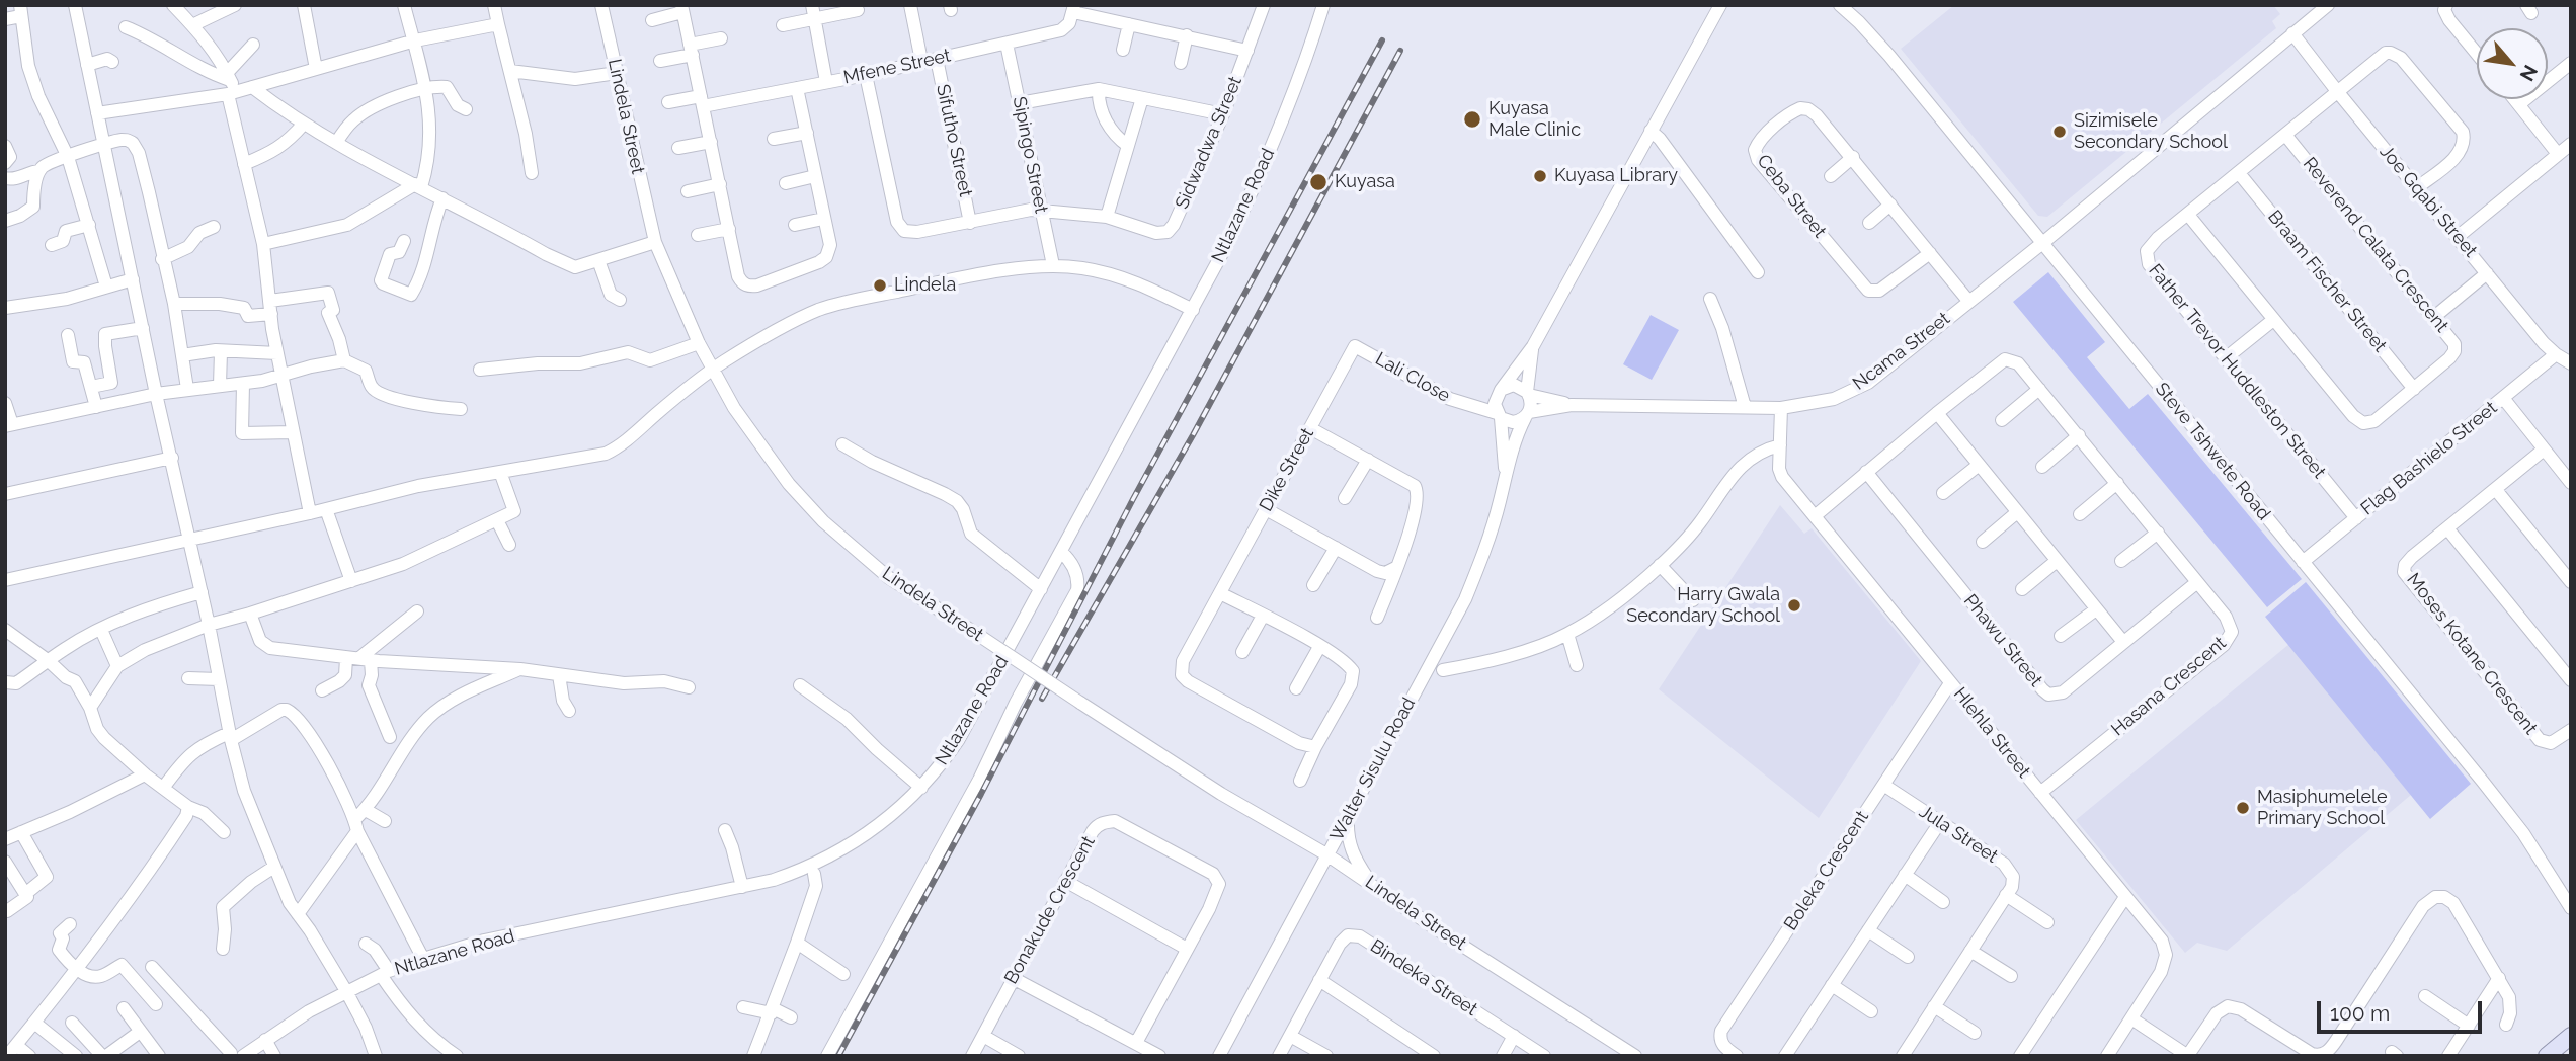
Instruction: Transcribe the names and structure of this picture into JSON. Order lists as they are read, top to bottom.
{
  "streets": {
    "street": [
      "Mfene Street",
      "Lindela Street",
      "Sifutho Street",
      "Sidwadwa Street",
      "Sipingo Street",
      "Ceba Street",
      "Joe Gqabi Street",
      "Ntlazane Road",
      "Reverend Calata Crescent",
      "Braam Fischer Street",
      "Ncama Street",
      "Father Trevor Huddleston Street",
      "Lali Close",
      "Steve Tshwete Road",
      "Flag Bashielo Street",
      "Dike Street",
      "Phawu Street",
      "Moses Kotane Crescent",
      "Hasana Crescent",
      "Hlehla Street",
      "Walter Sisulu Road",
      "Jula Street",
      "Boleka Crescent",
      "Bonakude Crescent",
      "Bindeka Street"
    ]
  },
  "crossings": [
    ["Mfene Street", "Sifutho Street"],
    ["Mfene Street", "Sidwadwa Street"],
    ["Mfene Street", "Sipingo Street"],
    ["Lindela Street", "Walter Sisulu Road"],
    ["Sifutho Street", "Sidwadwa Street"],
    ["Sidwadwa Street", "Sipingo Street"],
    ["Ceba Street", "Ncama Street"],
    ["Joe Gqabi Street", "Ncama Street"],
    ["Joe Gqabi Street", "Father Trevor Huddleston Street"],
    ["Joe Gqabi Street", "Flag Bashielo Street"],
    ["Reverend Calata Crescent", "Braam Fischer Street"],
    ["Reverend Calata Crescent", "Father Trevor Huddleston Street"],
    ["Braam Fischer Street", "Father Trevor Huddleston Street"],
    ["Ncama Street", "Lali Close"],
    ["Ncama Street", "Steve Tshwete Road"],
    ["Ncama Street", "Hlehla Street"],
    ["Ncama Street", "Walter Sisulu Road"],
    ["Father Trevor Huddleston Street", "Flag Bashielo Street"],
    ["Lali Close", "Dike Street"],
    ["Lali Close", "Walter Sisulu Road"],
    ["Steve Tshwete Road", "Flag Bashielo Street"],
    ["Phawu Street", "Hasana Crescent"],
    ["Hasana Crescent", "Hlehla Street"],
    ["Hlehla Street", "Boleka Crescent"],
    ["Jula Street", "Boleka Crescent"]
  ],
  "places": [
    "Kuyasa Male Clinic",
    "Sizimisele Secondary School",
    "Kuyasa Library",
    "Kuyasa",
    "Lindela",
    "Harry Gwala Secondary School",
    "Masiphumelele Primary School"
  ],
  "scale_bar": "100 m",
  "north": "bottom right"
}
